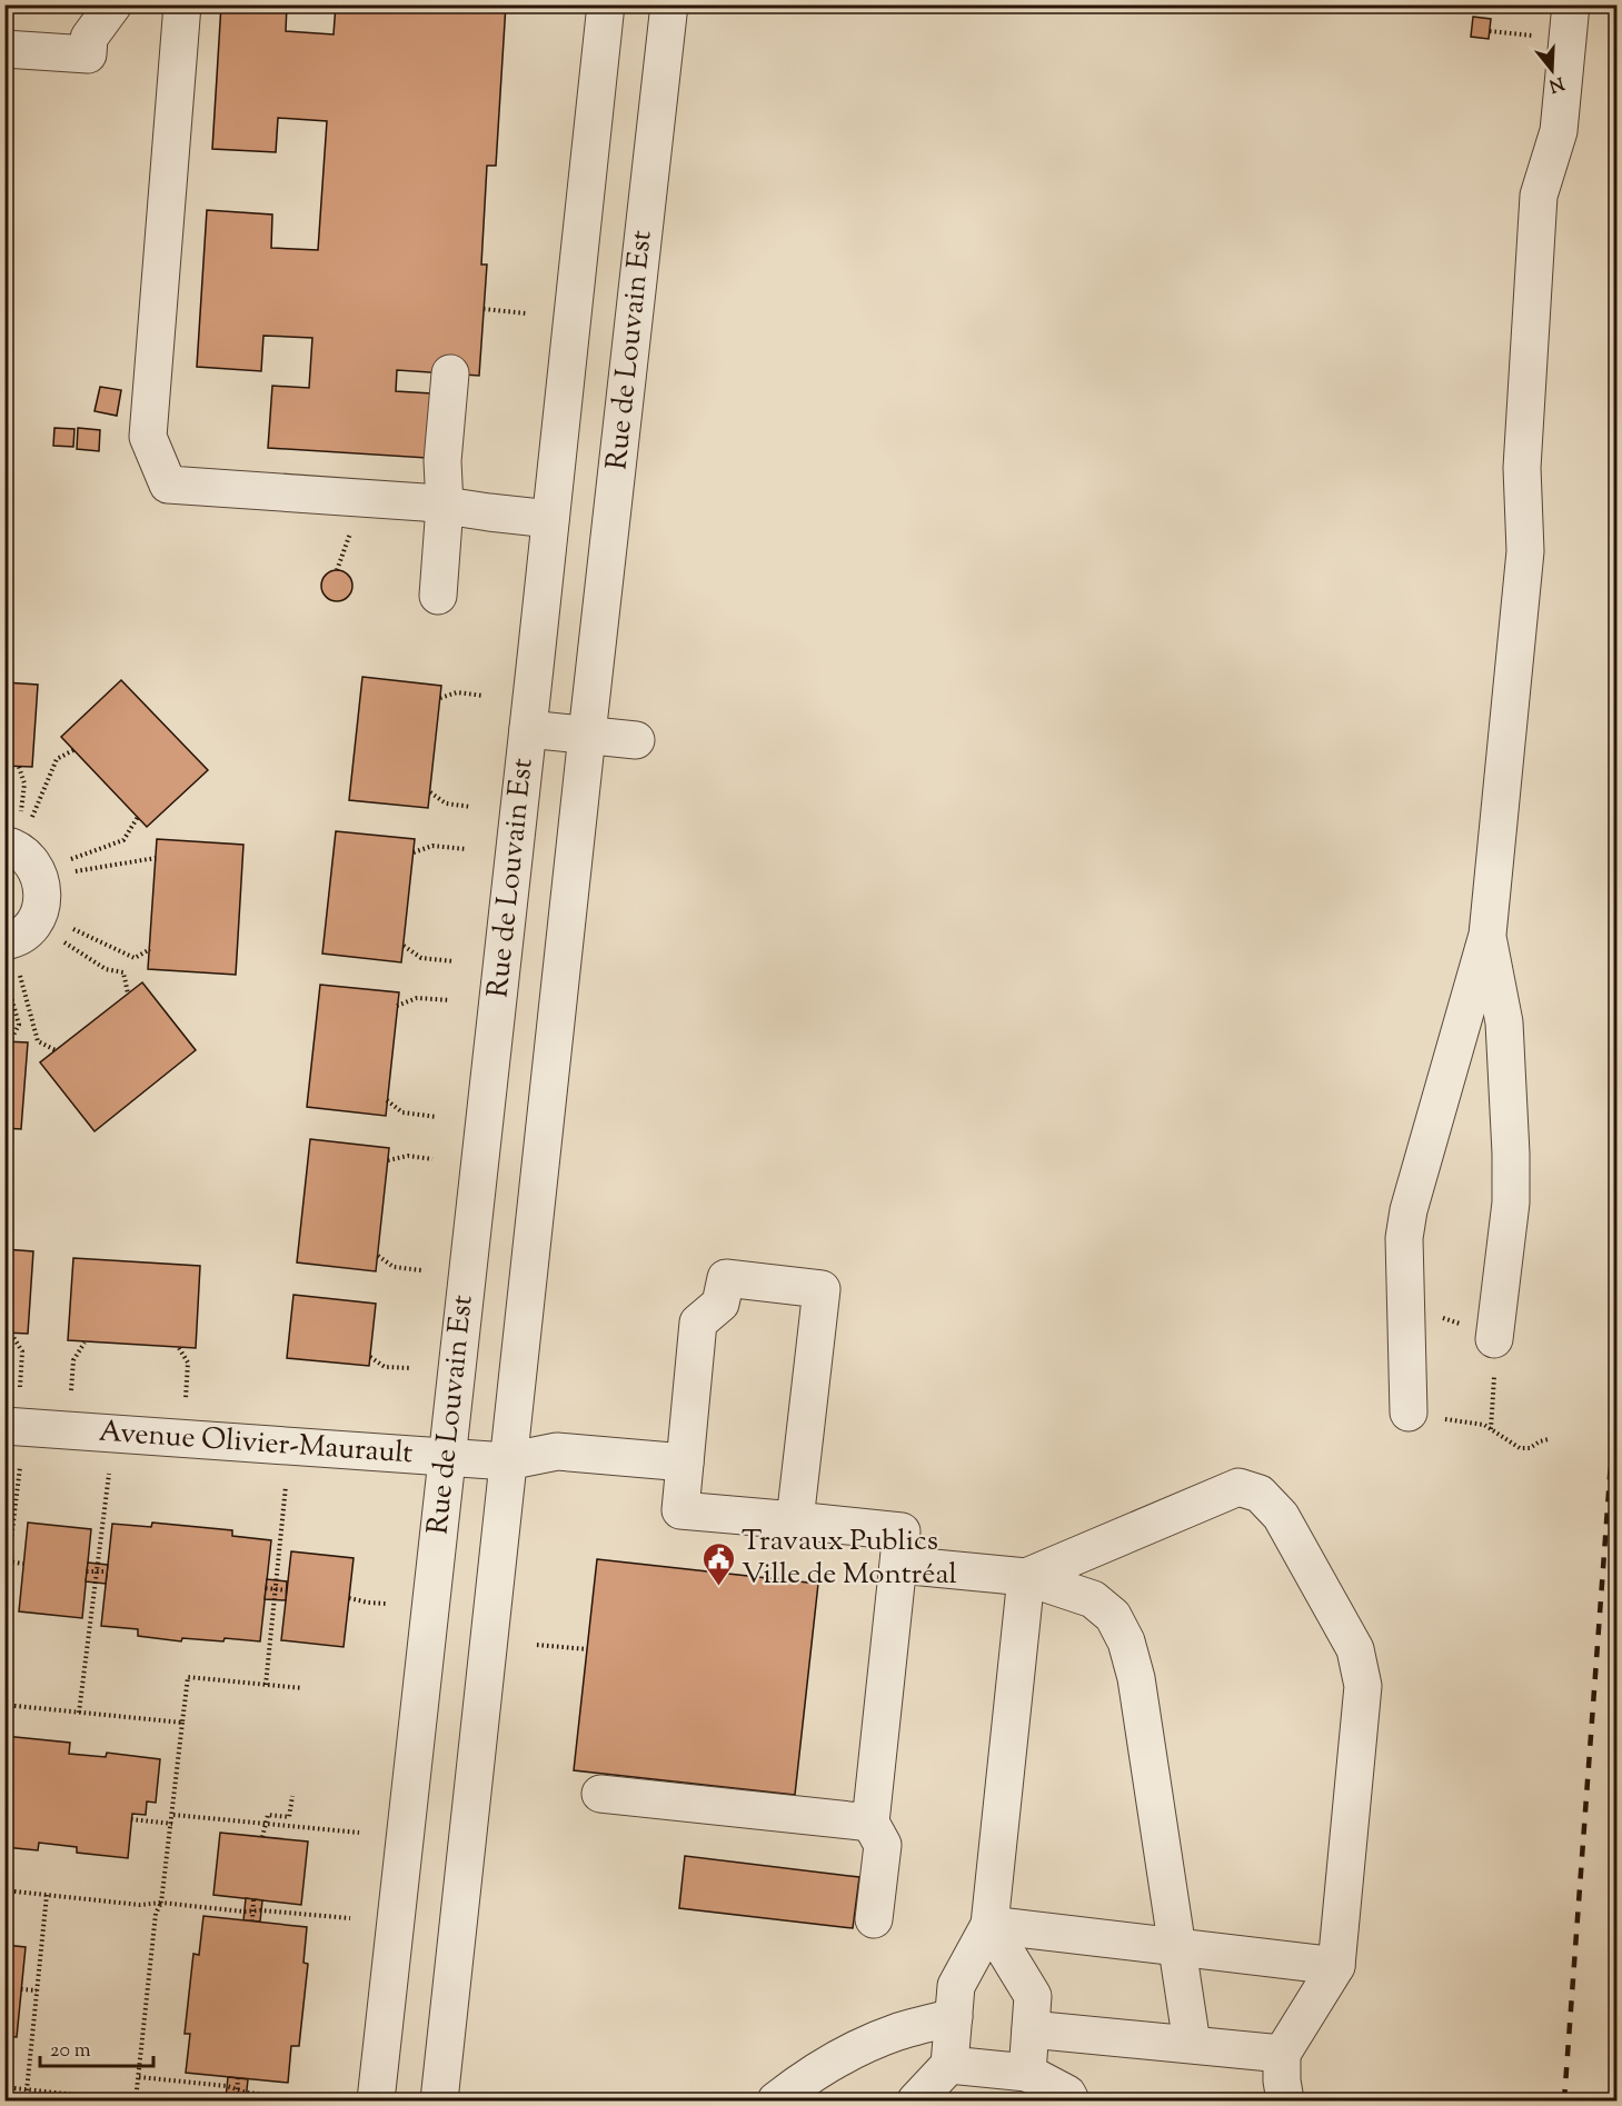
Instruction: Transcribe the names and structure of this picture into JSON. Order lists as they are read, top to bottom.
{
  "streets": {
    "street": ["Rue de Louvain Est", "Avenue Olivier-Maurault"]
  },
  "crossings": [
    ["Rue de Louvain Est", "Avenue Olivier-Maurault"]
  ],
  "places": {
    "public building": ["Travaux Publics Ville de Montréal"]
  },
  "scale_bar": "20 m",
  "north": "bottom"
}
